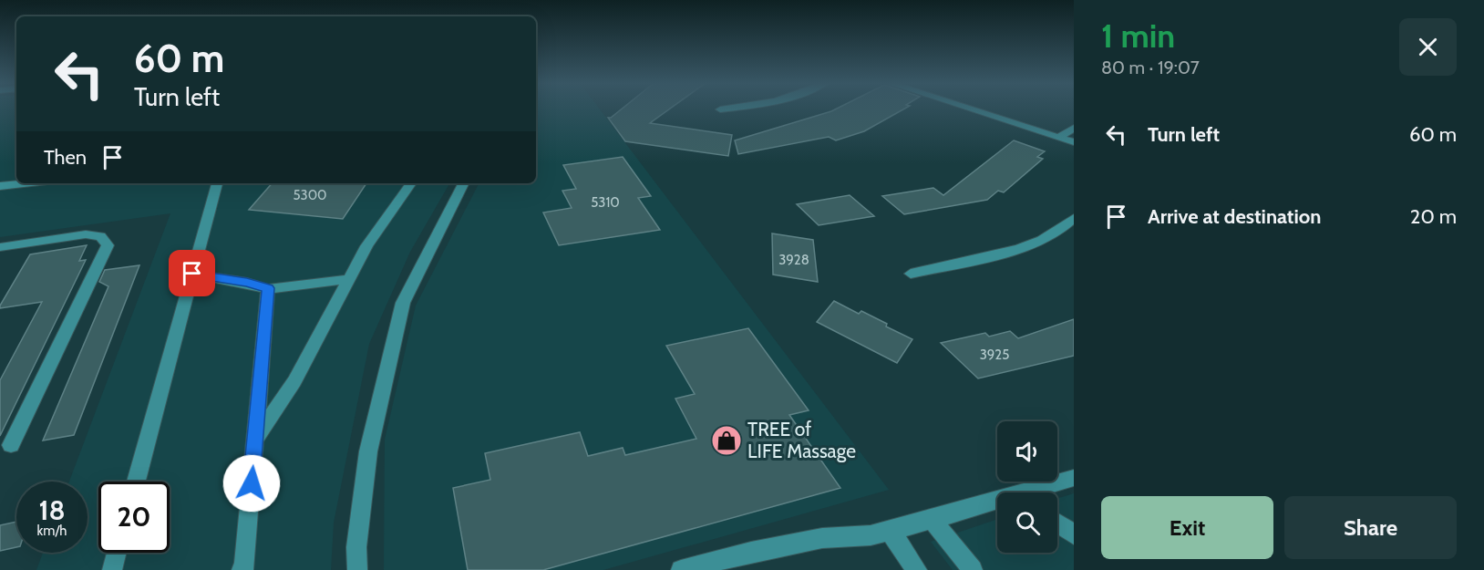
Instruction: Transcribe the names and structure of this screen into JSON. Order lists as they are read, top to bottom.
{
  "places": {
    "shop": ["TREE of LIFE Massage"]
  },
  "house_numbers": [
    "5300",
    "5310",
    "3928",
    "3925"
  ],
  "page": {
    "heading": ["1 min", "80 m · 19:07"],
    "turn": ["60 m", "Turn left"],
    "list": [
      {
        "name": "Turn left",
        "value": "60 m"
      },
      {
        "name": "Arrive at destination",
        "value": "20 m"
      }
    ],
    "then": "Then",
    "speed": "18 km/h",
    "limit": "20",
    "buttons": ["Exit", "Share"]
  }
}
